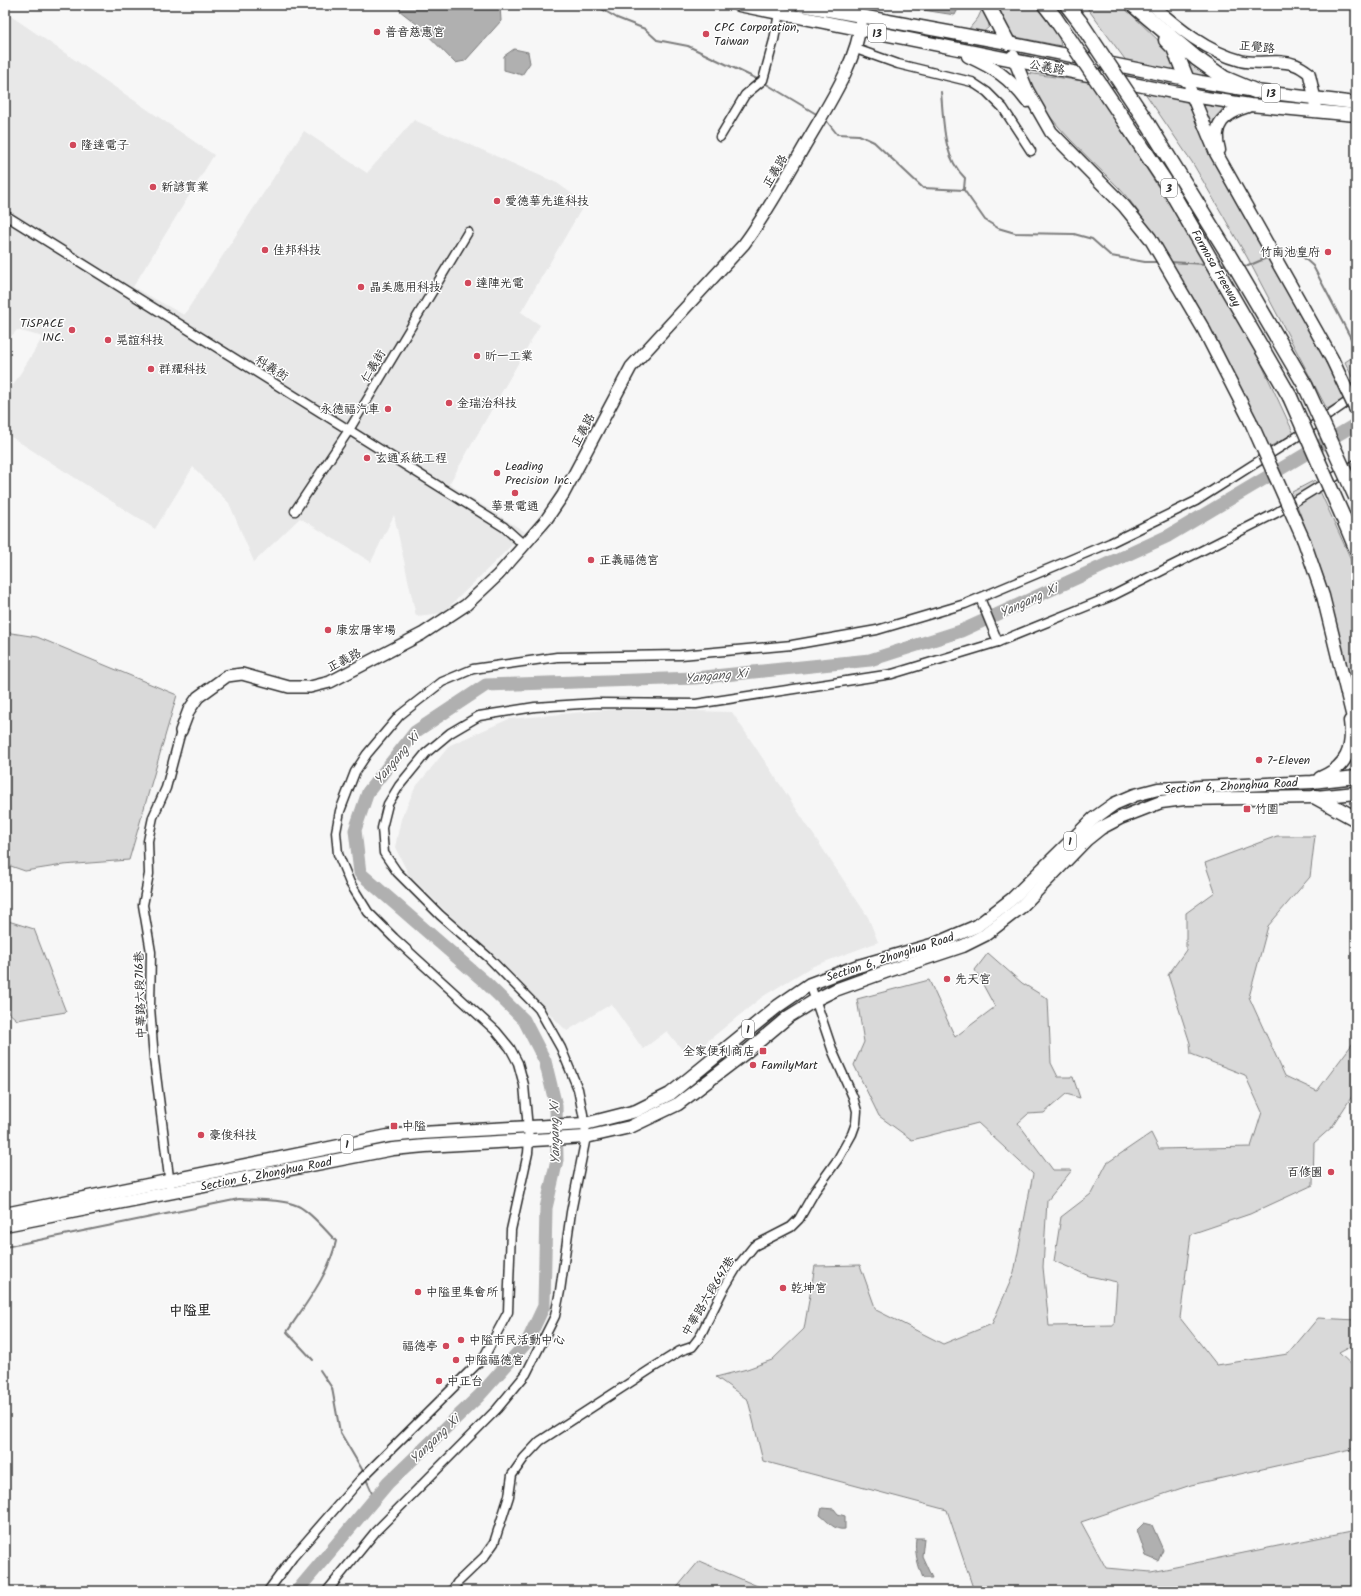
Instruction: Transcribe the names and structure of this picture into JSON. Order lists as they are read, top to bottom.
{
  "streets": {
    "highway": ["3", "Formosa Freeway"],
    "main road": [
      "13",
      "公義路",
      "Section 6, Zhonghua Road",
      "1"
    ],
    "street": [
      "正覺路",
      "正義路",
      "仁義街",
      "科義街",
      "中華路六段716巷",
      "中華路六段647巷"
    ]
  },
  "crossings": [
    ["正覺路", "公義路"],
    ["公義路", "正義路"],
    ["正義路", "科義街"],
    ["正義路", "中華路六段716巷"],
    ["仁義街", "科義街"],
    ["Section 6, Zhonghua Road", "1"],
    ["Section 6, Zhonghua Road", "中華路六段716巷"],
    ["Section 6, Zhonghua Road", "中華路六段647巷"]
  ],
  "districts": ["中隘里"],
  "water": ["Yangang Xi"],
  "places": {
    "other": [
      "普音慈惠宮",
      "CPC Corporation, Taiwan",
      "隆達電子",
      "新諺實業",
      "愛德華先進科技",
      "佳邦科技",
      "竹南池皇府",
      "達陣光電",
      "晶美應用科技",
      "TiSPACE INC.",
      "晃誼科技",
      "昕一工業",
      "群耀科技",
      "金瑞治科技",
      "永德福汽車",
      "玄通系統工程",
      "Leading Precision Inc.",
      "華景電通",
      "正義福德宮",
      "康宏屠宰場",
      "7-Eleven",
      "先天宮",
      "FamilyMart",
      "豪俊科技",
      "百修園",
      "乾坤宮",
      "中隘里集會所",
      "中隘市民活動中心",
      "福德亭",
      "中隘福德宮",
      "中正台"
    ],
    "transit": ["竹圍", "全家便利商店", "中隘"]
  }
}
